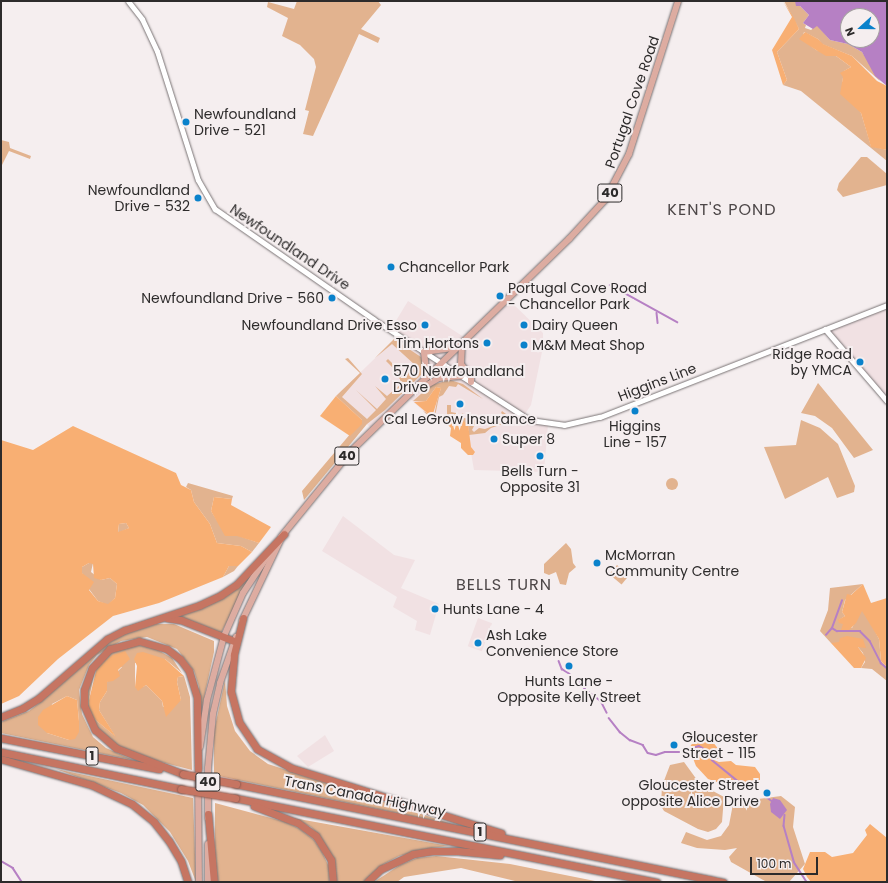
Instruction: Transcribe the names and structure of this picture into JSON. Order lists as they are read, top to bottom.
{
  "streets": {
    "highway": ["1", "Trans Canada Highway"],
    "main road": ["Portugal Cove Road", "40"],
    "street": ["Newfoundland Drive", "Higgins Line"]
  },
  "crossings": [
    ["Portugal Cove Road", "Newfoundland Drive"],
    ["Portugal Cove Road", "Higgins Line"],
    ["Newfoundland Drive", "Higgins Line"]
  ],
  "districts": ["KENT'S POND", "BELLS TURN"],
  "places": [
    "Newfoundland Drive - 521",
    "Newfoundland Drive - 532",
    "Chancellor Park",
    "Portugal Cove Road - Chancellor Park",
    "Newfoundland Drive - 560",
    "Newfoundland Drive Esso",
    "Dairy Queen",
    "Tim Hortons",
    "M&M Meat Shop",
    "Ridge Road by YMCA",
    "570 Newfoundland Drive",
    "Cal LeGrow Insurance",
    "Higgins Line - 157",
    "Super 8",
    "Bells Turn - Opposite 31",
    "McMorran Community Centre",
    "Hunts Lane - 4",
    "Ash Lake Convenience Store",
    "Hunts Lane - Opposite Kelly Street",
    "Gloucester Street - 115",
    "Gloucester Street opposite Alice Drive"
  ],
  "scale_bar": "100 m",
  "north": "left"
}
